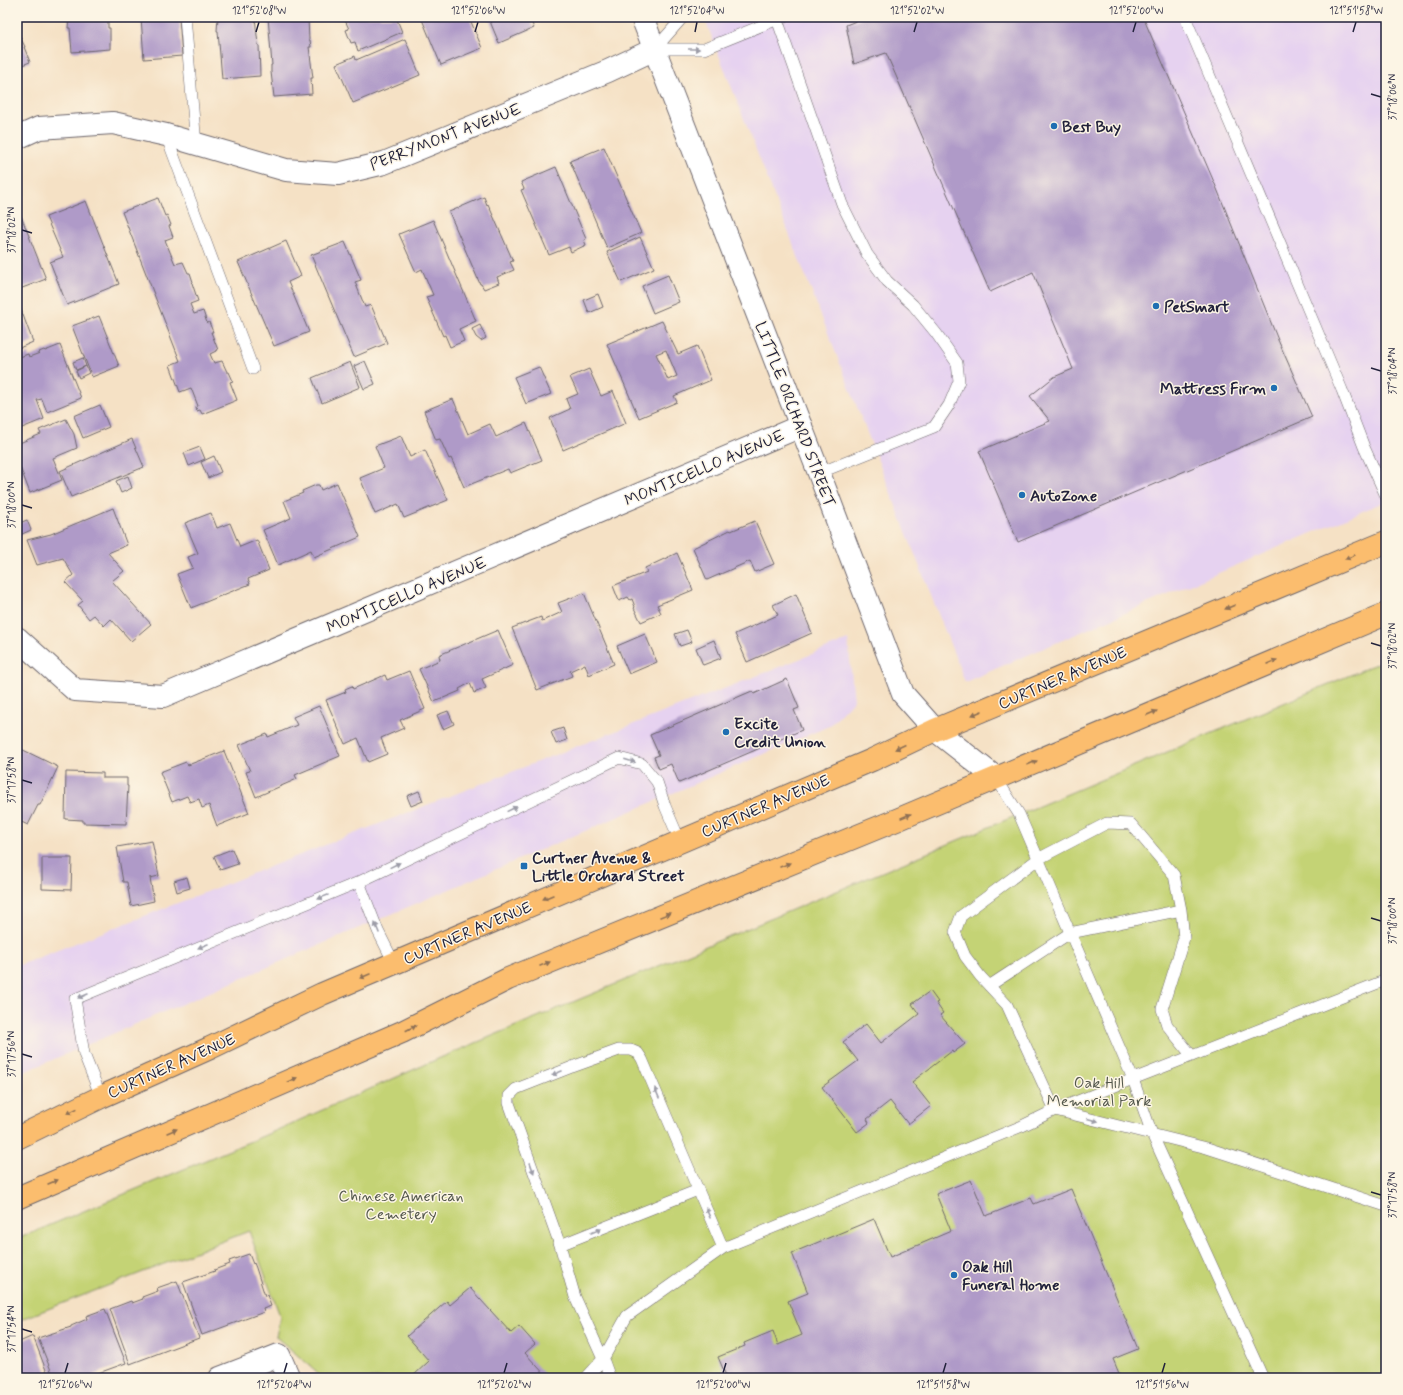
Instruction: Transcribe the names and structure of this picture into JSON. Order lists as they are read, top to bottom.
{
  "streets": {
    "main road": ["CURTNER AVENUE"],
    "street": ["PERRYMONT AVENUE", "LITTLE ORCHARD STREET", "MONTICELLO AVENUE"]
  },
  "crossings": [
    ["PERRYMONT AVENUE", "LITTLE ORCHARD STREET"],
    ["LITTLE ORCHARD STREET", "MONTICELLO AVENUE"],
    ["LITTLE ORCHARD STREET", "CURTNER AVENUE"]
  ],
  "parks": ["Oak Hill Memorial Park", "Chinese American Cemetery"],
  "places": {
    "other": [
      "Best Buy",
      "PetSmart",
      "Mattress Firm",
      "AutoZone",
      "Excite Credit Union",
      "Oak Hill Funeral Home"
    ],
    "transit": ["Curtner Avenue & Little Orchard Street"]
  },
  "coordinates": [
    "121°52'08\"W",
    "121°52'06\"W",
    "121°52'04\"W",
    "121°52'02\"W",
    "121°52'00\"W",
    "121°51'58\"W",
    "37°18'06\"N",
    "37°18'02\"N",
    "37°18'04\"N",
    "37°18'00\"N",
    "37°17'58\"N",
    "37°17'56\"N",
    "37°17'54\"N",
    "121°51'56\"W"
  ]
}
